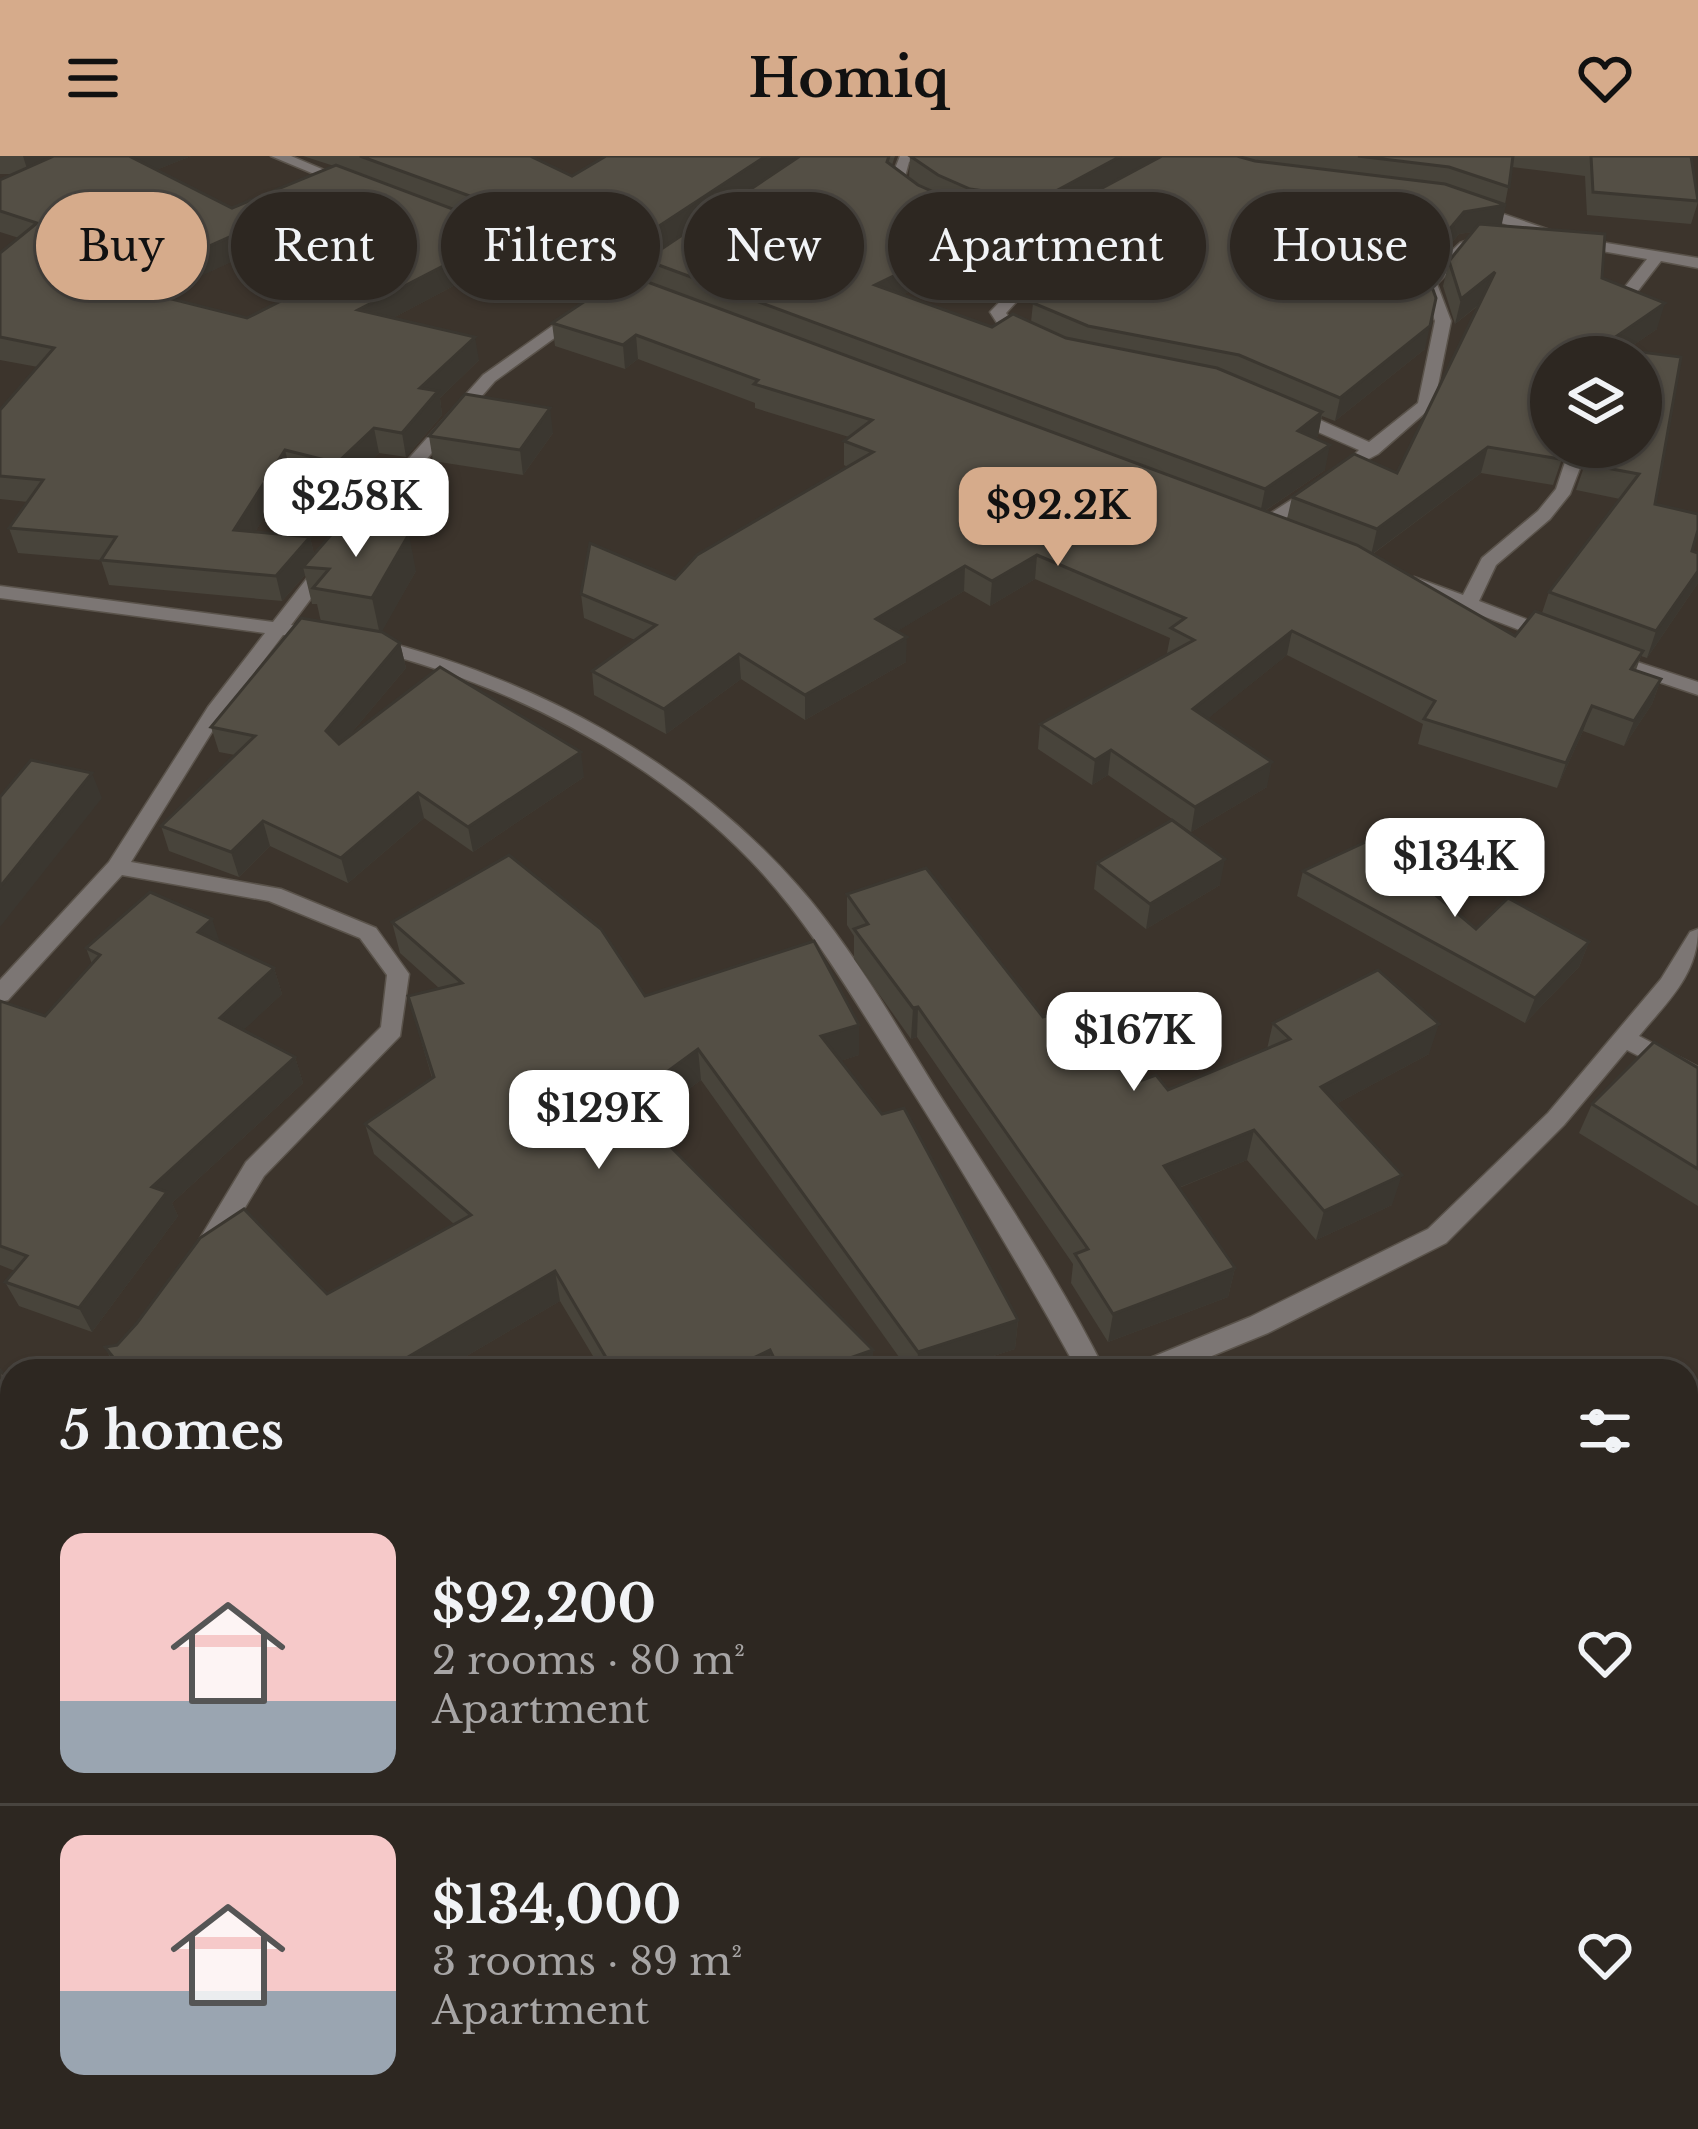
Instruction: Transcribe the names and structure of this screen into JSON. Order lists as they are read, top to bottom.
{
  "page": {
    "header": "Homiq",
    "chip": [
      "Buy",
      "Rent",
      "Filters",
      "New",
      "Apartment",
      "House"
    ],
    "price": [
      "$258K",
      "$92.2K",
      "$134K",
      "$167K",
      "$129K"
    ],
    "heading": "5 homes",
    "list": [
      {
        "name": "$92,200",
        "note": "2 rooms · 80 m² · Apartment"
      },
      {
        "name": "$134,000",
        "note": "3 rooms · 89 m² · Apartment"
      }
    ]
  }
}
